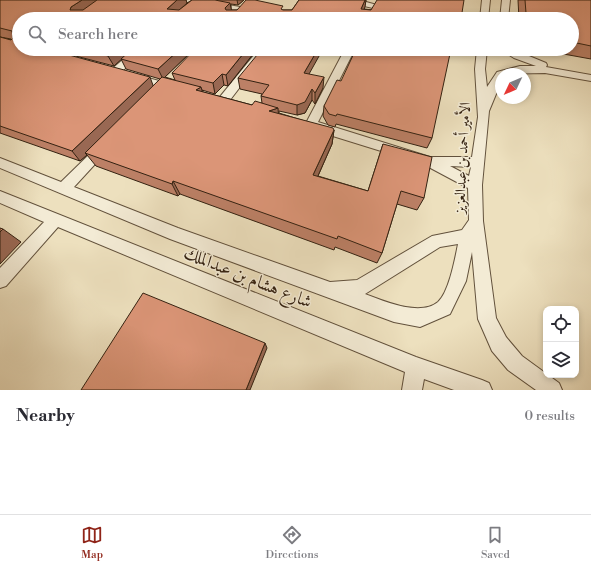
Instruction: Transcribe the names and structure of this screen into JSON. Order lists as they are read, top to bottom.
{
  "streets": {
    "street": ["الأمير أحمد بن عبدالعزيز", "شارع هشام بن عبدالملك"]
  },
  "crossings": [
    ["الأمير أحمد بن عبدالعزيز", "شارع هشام بن عبدالملك"]
  ],
  "north": "bottom left",
  "page": {
    "search": "Search here",
    "heading": ["Nearby", "0 results"],
    "nav": ["Map", "Directions", "Saved"]
  }
}
